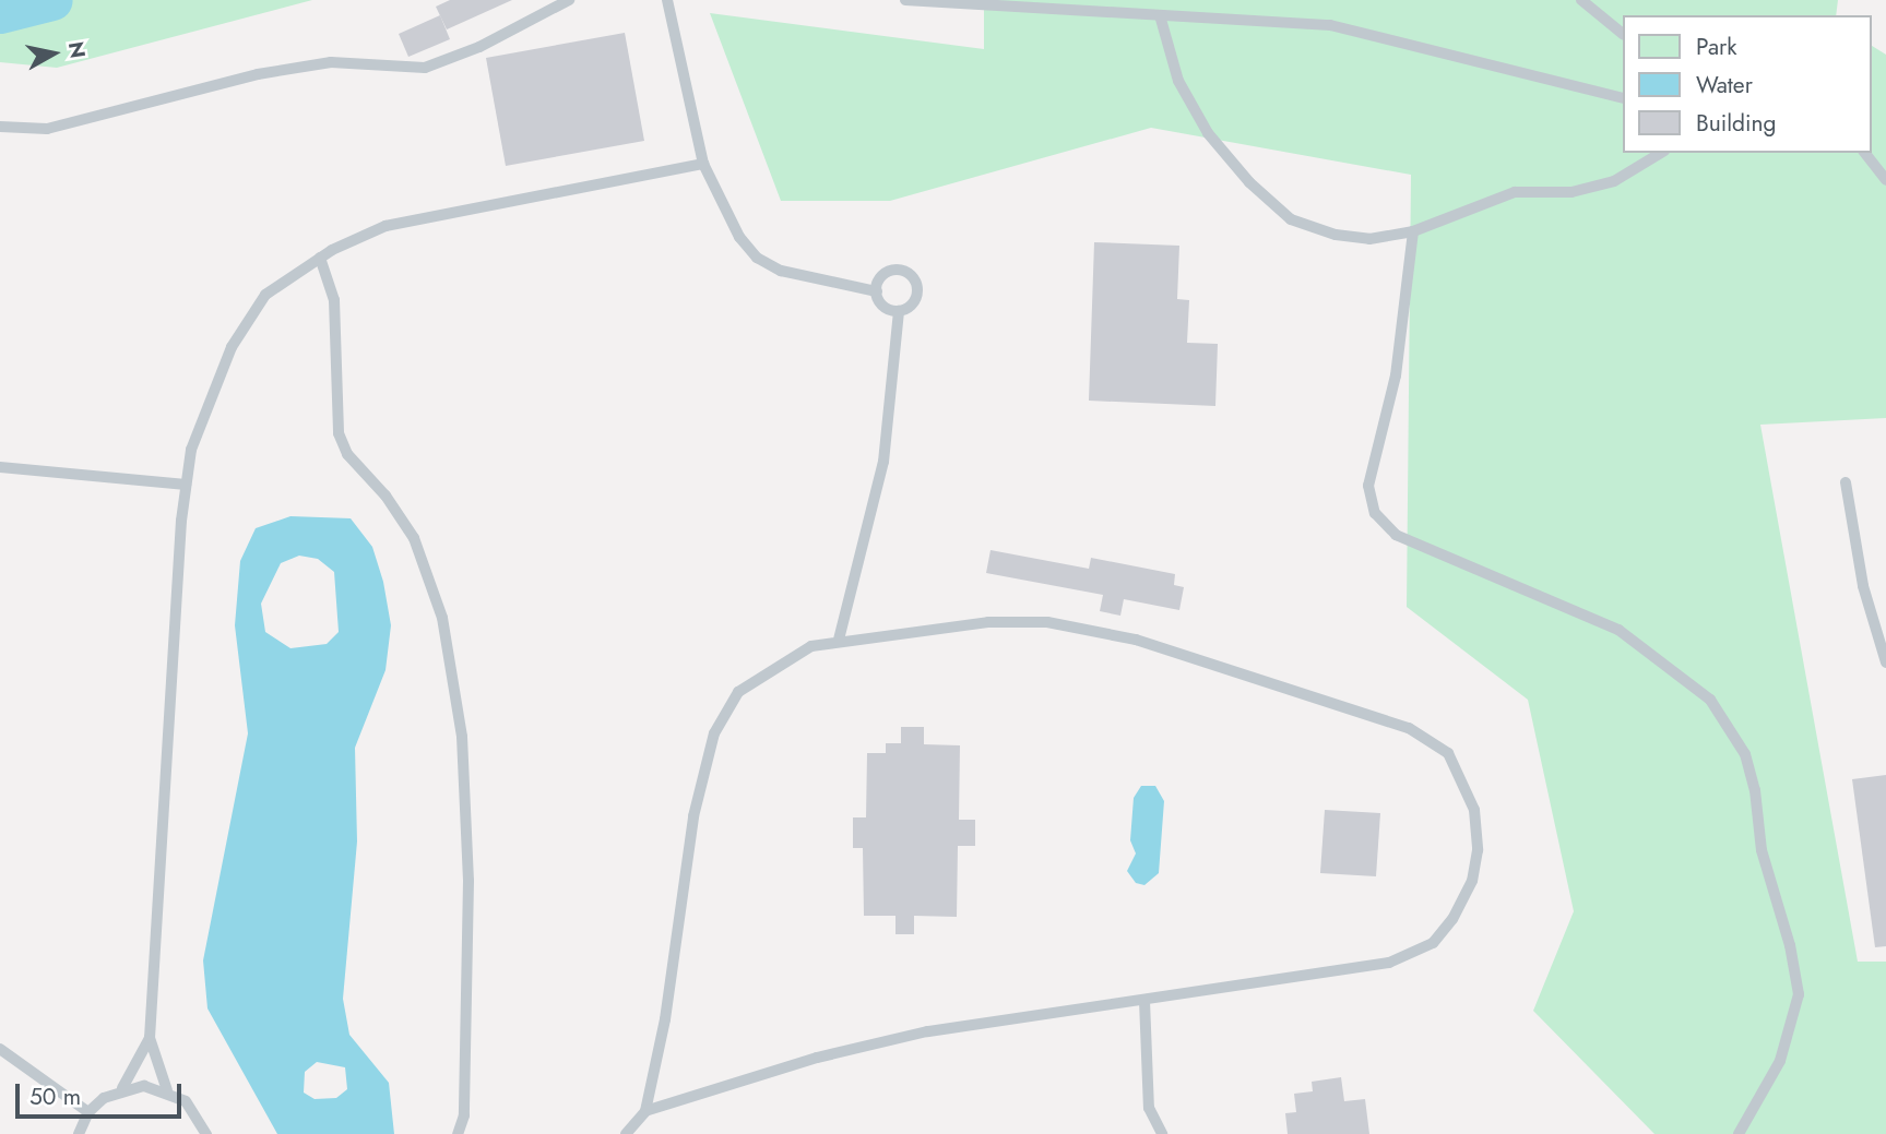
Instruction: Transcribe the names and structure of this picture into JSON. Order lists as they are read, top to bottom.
{
  "legend": ["Park", "Water", "Building"],
  "scale_bar": "50 m",
  "north": "right"
}
